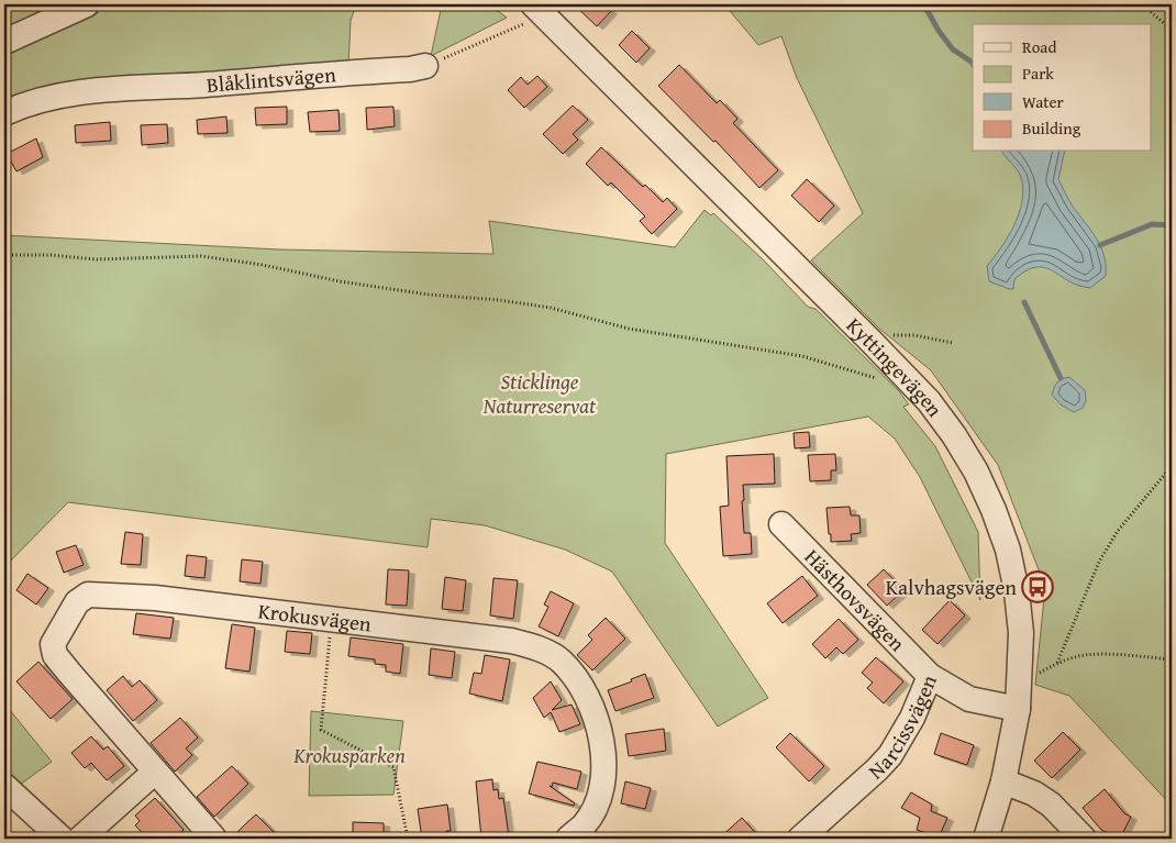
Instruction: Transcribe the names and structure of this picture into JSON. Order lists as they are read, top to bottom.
{
  "streets": {
    "street": [
      "Blåklintsvägen",
      "Kyttingevägen",
      "Hästhovsvägen",
      "Krokusvägen",
      "Narcissvägen"
    ]
  },
  "crossings": [
    ["Kyttingevägen", "Narcissvägen"],
    ["Hästhovsvägen", "Narcissvägen"]
  ],
  "parks": ["Sticklinge Naturreservat", "Krokusparken"],
  "places": {
    "bus stop": ["Kalvhagsvägen"]
  },
  "legend": [
    "Road",
    "Park",
    "Water",
    "Building"
  ]
}
